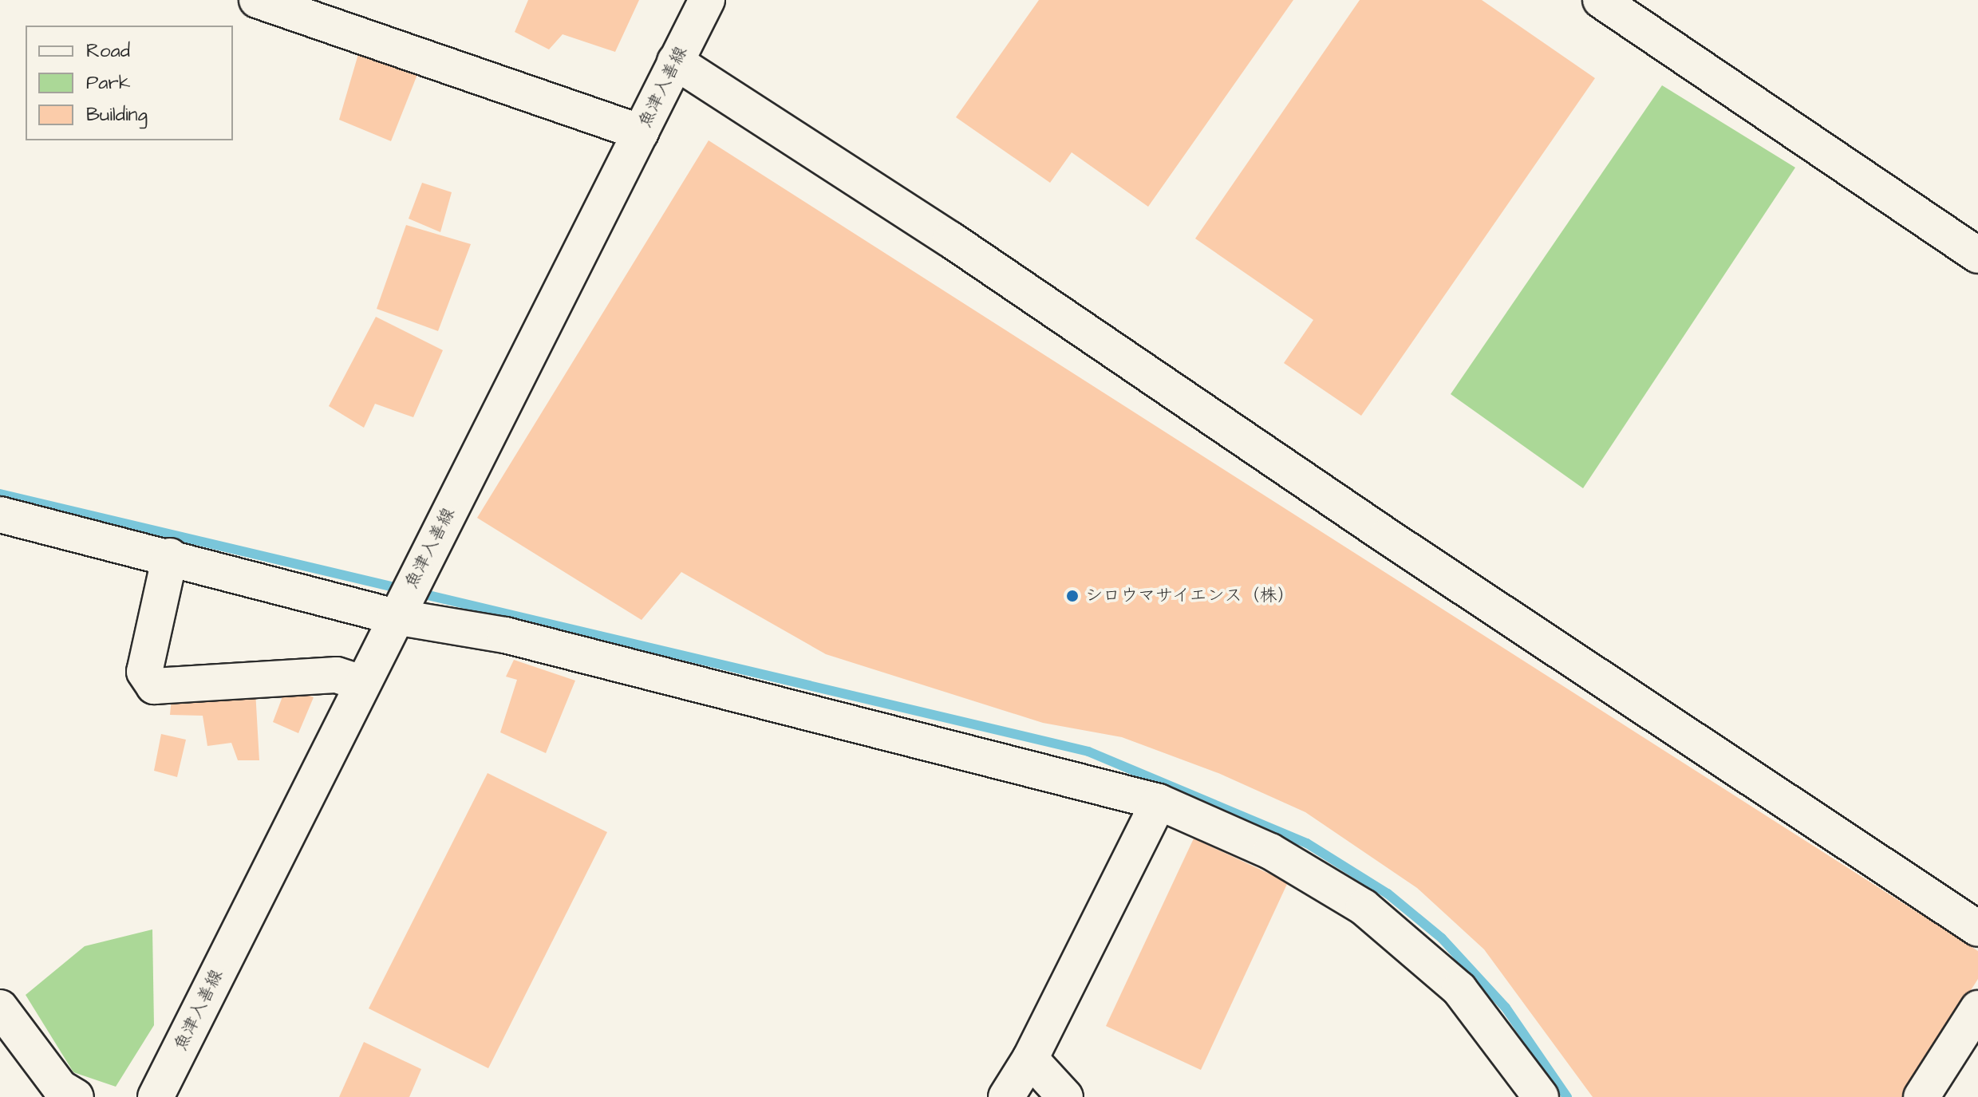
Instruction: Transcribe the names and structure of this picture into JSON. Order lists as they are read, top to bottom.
{
  "streets": {
    "street": ["魚津入善線"]
  },
  "places": ["シロウマサイエンス（株）"],
  "legend": ["Road", "Park", "Building"]
}
